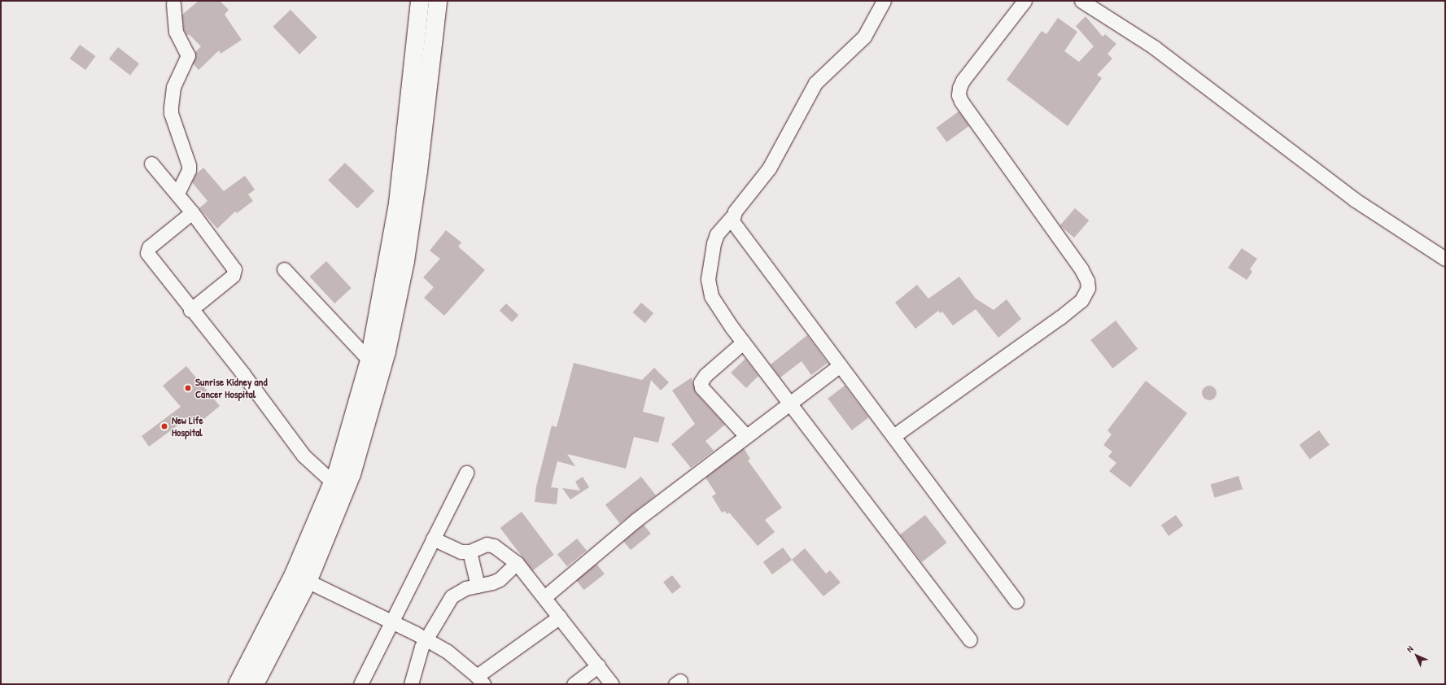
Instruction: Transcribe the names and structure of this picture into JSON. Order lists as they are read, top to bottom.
{
  "places": ["Sunrise Kidney and Cancer Hospital", "New Life Hospital"],
  "north": "top left"
}
